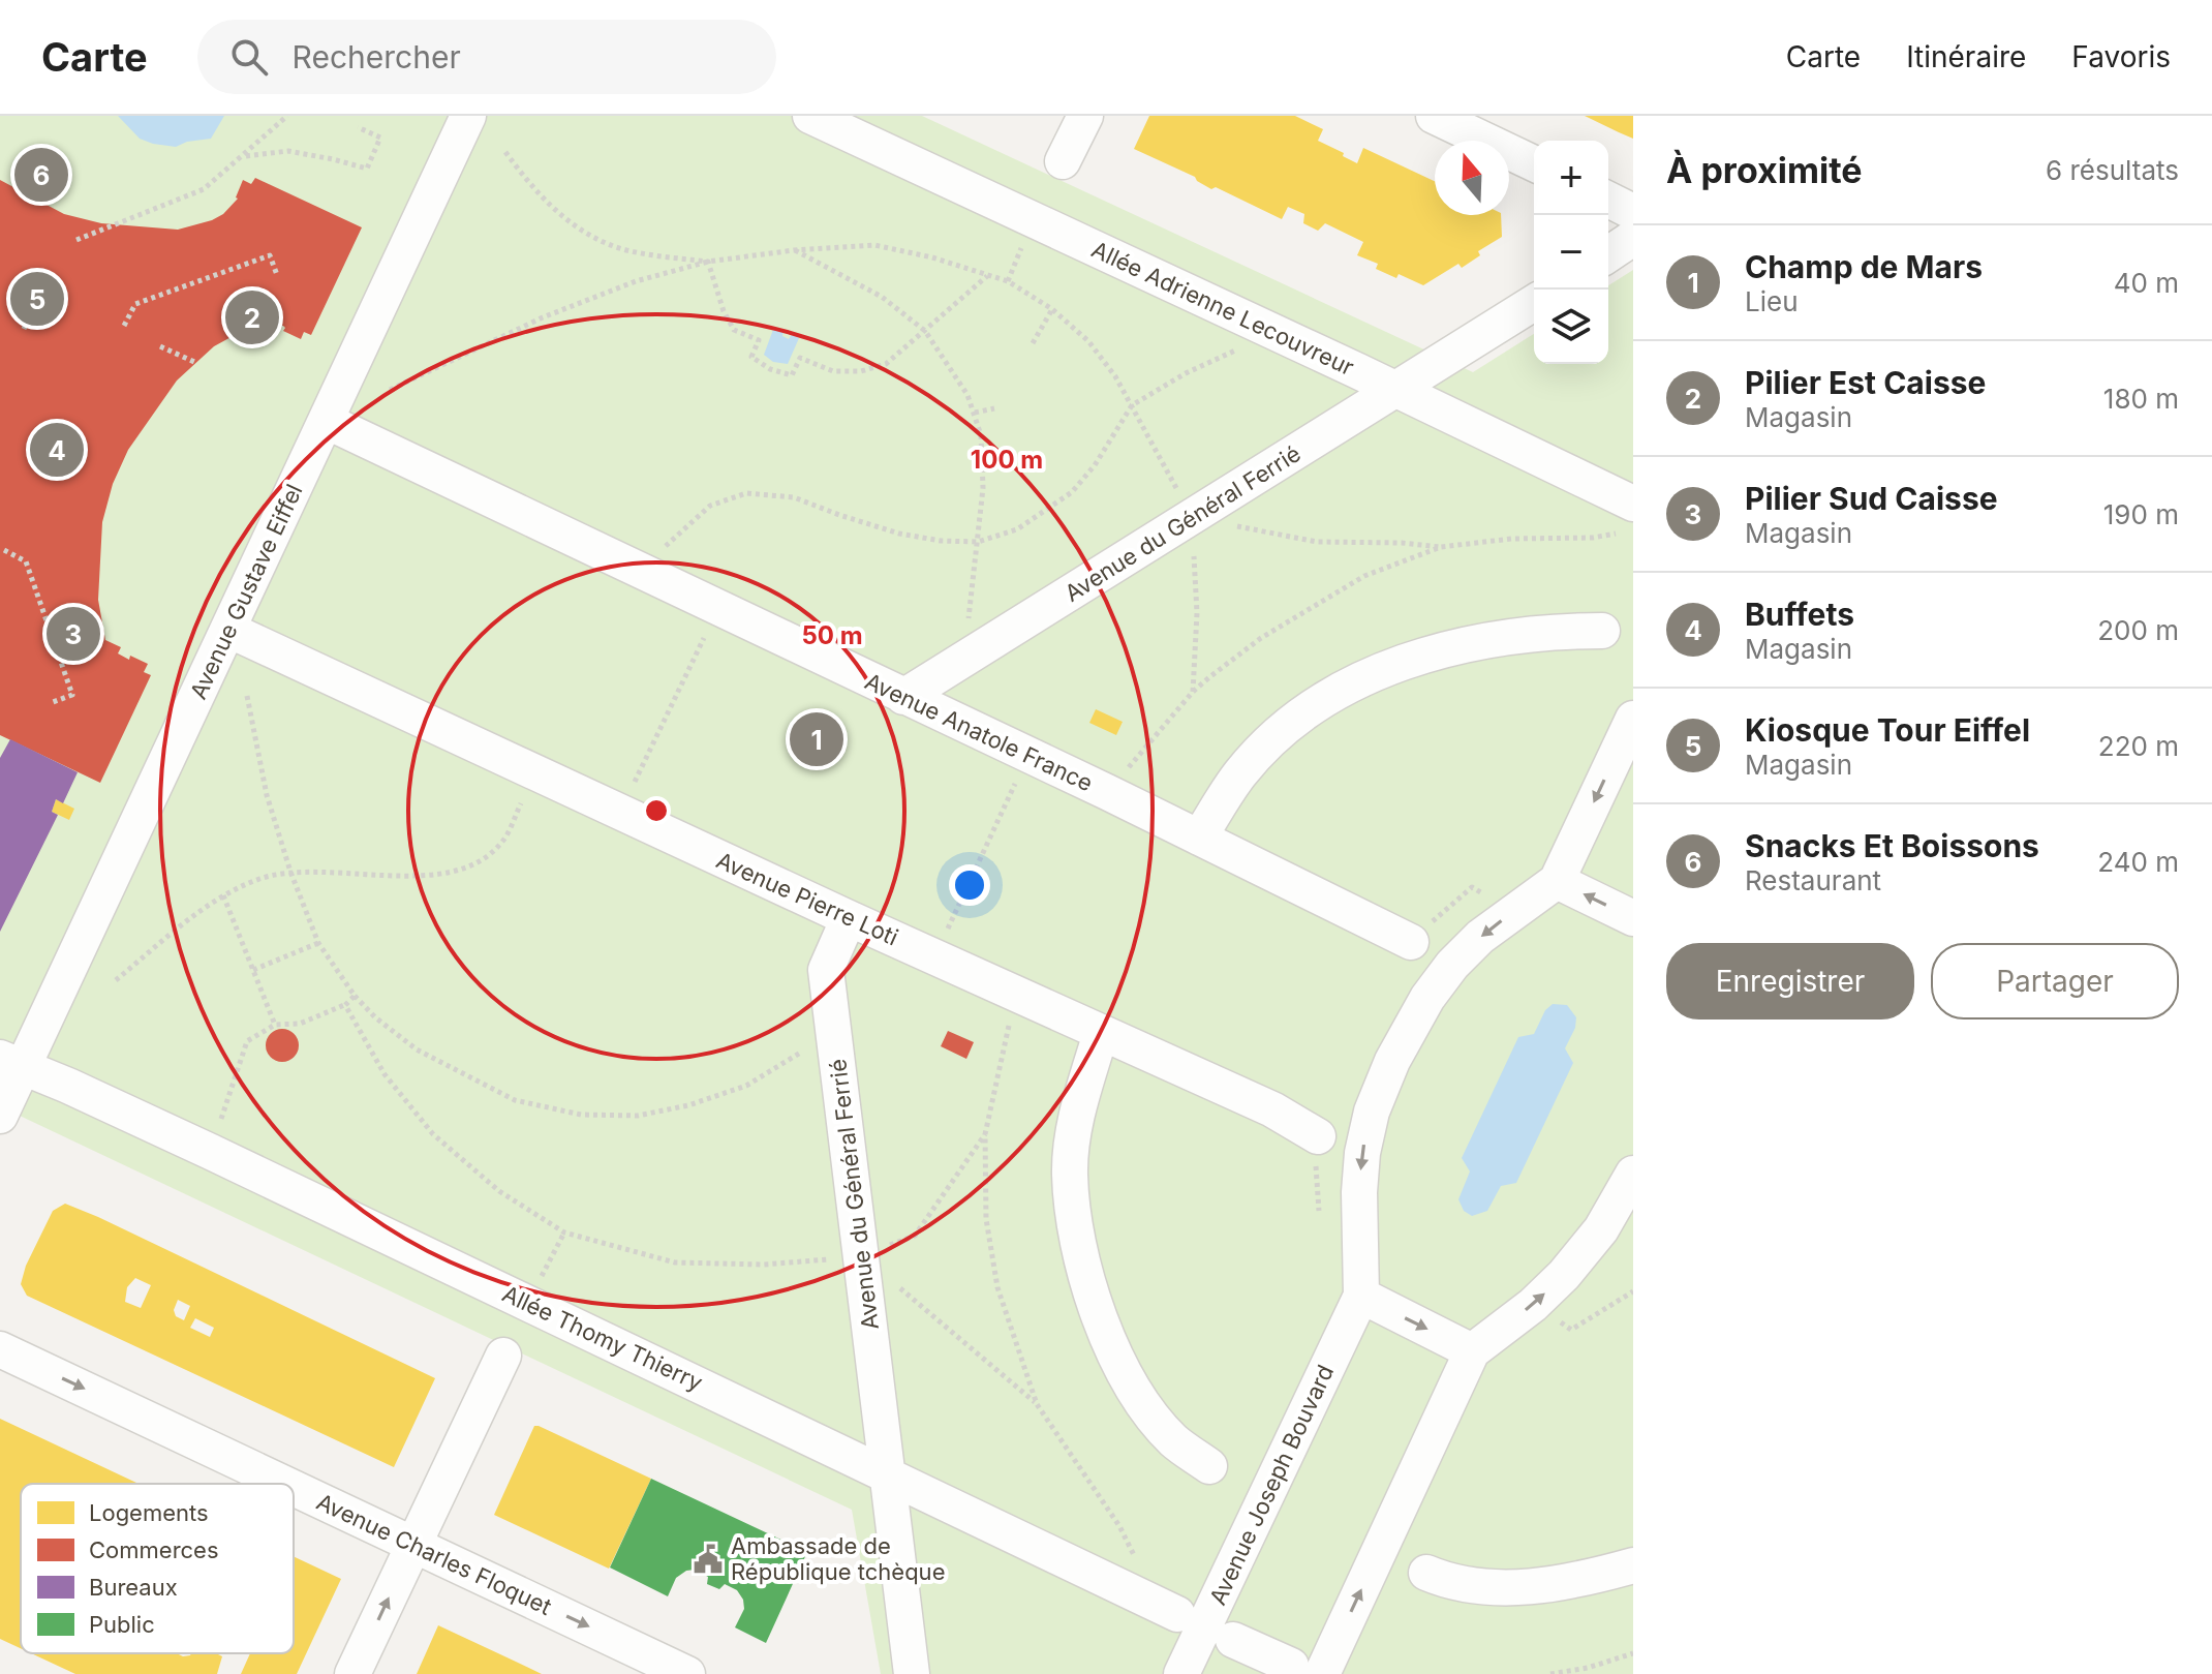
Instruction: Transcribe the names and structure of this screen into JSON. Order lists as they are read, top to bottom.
{
  "streets": {
    "street": [
      "Allée Adrienne Lecouvreur",
      "Avenue du Général Ferrié",
      "Avenue Gustave Eiffel",
      "Avenue Anatole France",
      "Avenue Pierre Loti",
      "Allée Thomy Thierry",
      "Avenue Joseph Bouvard",
      "Avenue Charles Floquet"
    ]
  },
  "crossings": [
    ["Allée Adrienne Lecouvreur", "Avenue du Général Ferrié"],
    ["Avenue du Général Ferrié", "Avenue Anatole France"],
    ["Avenue du Général Ferrié", "Avenue Pierre Loti"],
    ["Avenue du Général Ferrié", "Allée Thomy Thierry"],
    ["Avenue Gustave Eiffel", "Avenue Anatole France"],
    ["Avenue Gustave Eiffel", "Avenue Pierre Loti"],
    ["Avenue Gustave Eiffel", "Allée Thomy Thierry"]
  ],
  "one_way": ["Avenue Charles Floquet"],
  "places": {
    "public building": ["Ambassade de République tchèque"]
  },
  "legend": [
    "Logements",
    "Commerces",
    "Bureaux",
    "Public"
  ],
  "north": "top",
  "page": {
    "header": "Carte",
    "search": "Rechercher",
    "nav": ["Carte", "Itinéraire", "Favoris"],
    "heading": ["À proximité", "6 résultats"],
    "map_buttons": ["+", "−"],
    "pins": [
      "6",
      "5",
      "2",
      "4",
      "3",
      "1"
    ],
    "list": [
      {
        "mark": "1",
        "name": "Champ de Mars",
        "note": "Lieu",
        "value": "40 m"
      },
      {
        "mark": "2",
        "name": "Pilier Est Caisse",
        "note": "Magasin",
        "value": "180 m"
      },
      {
        "mark": "3",
        "name": "Pilier Sud Caisse",
        "note": "Magasin",
        "value": "190 m"
      },
      {
        "mark": "4",
        "name": "Buffets",
        "note": "Magasin",
        "value": "200 m"
      },
      {
        "mark": "5",
        "name": "Kiosque Tour Eiffel",
        "note": "Magasin",
        "value": "220 m"
      },
      {
        "mark": "6",
        "name": "Snacks Et Boissons",
        "note": "Restaurant",
        "value": "240 m"
      }
    ],
    "buttons": ["Enregistrer", "Partager"]
  },
  "rings": ["100 m", "50 m"]
}
